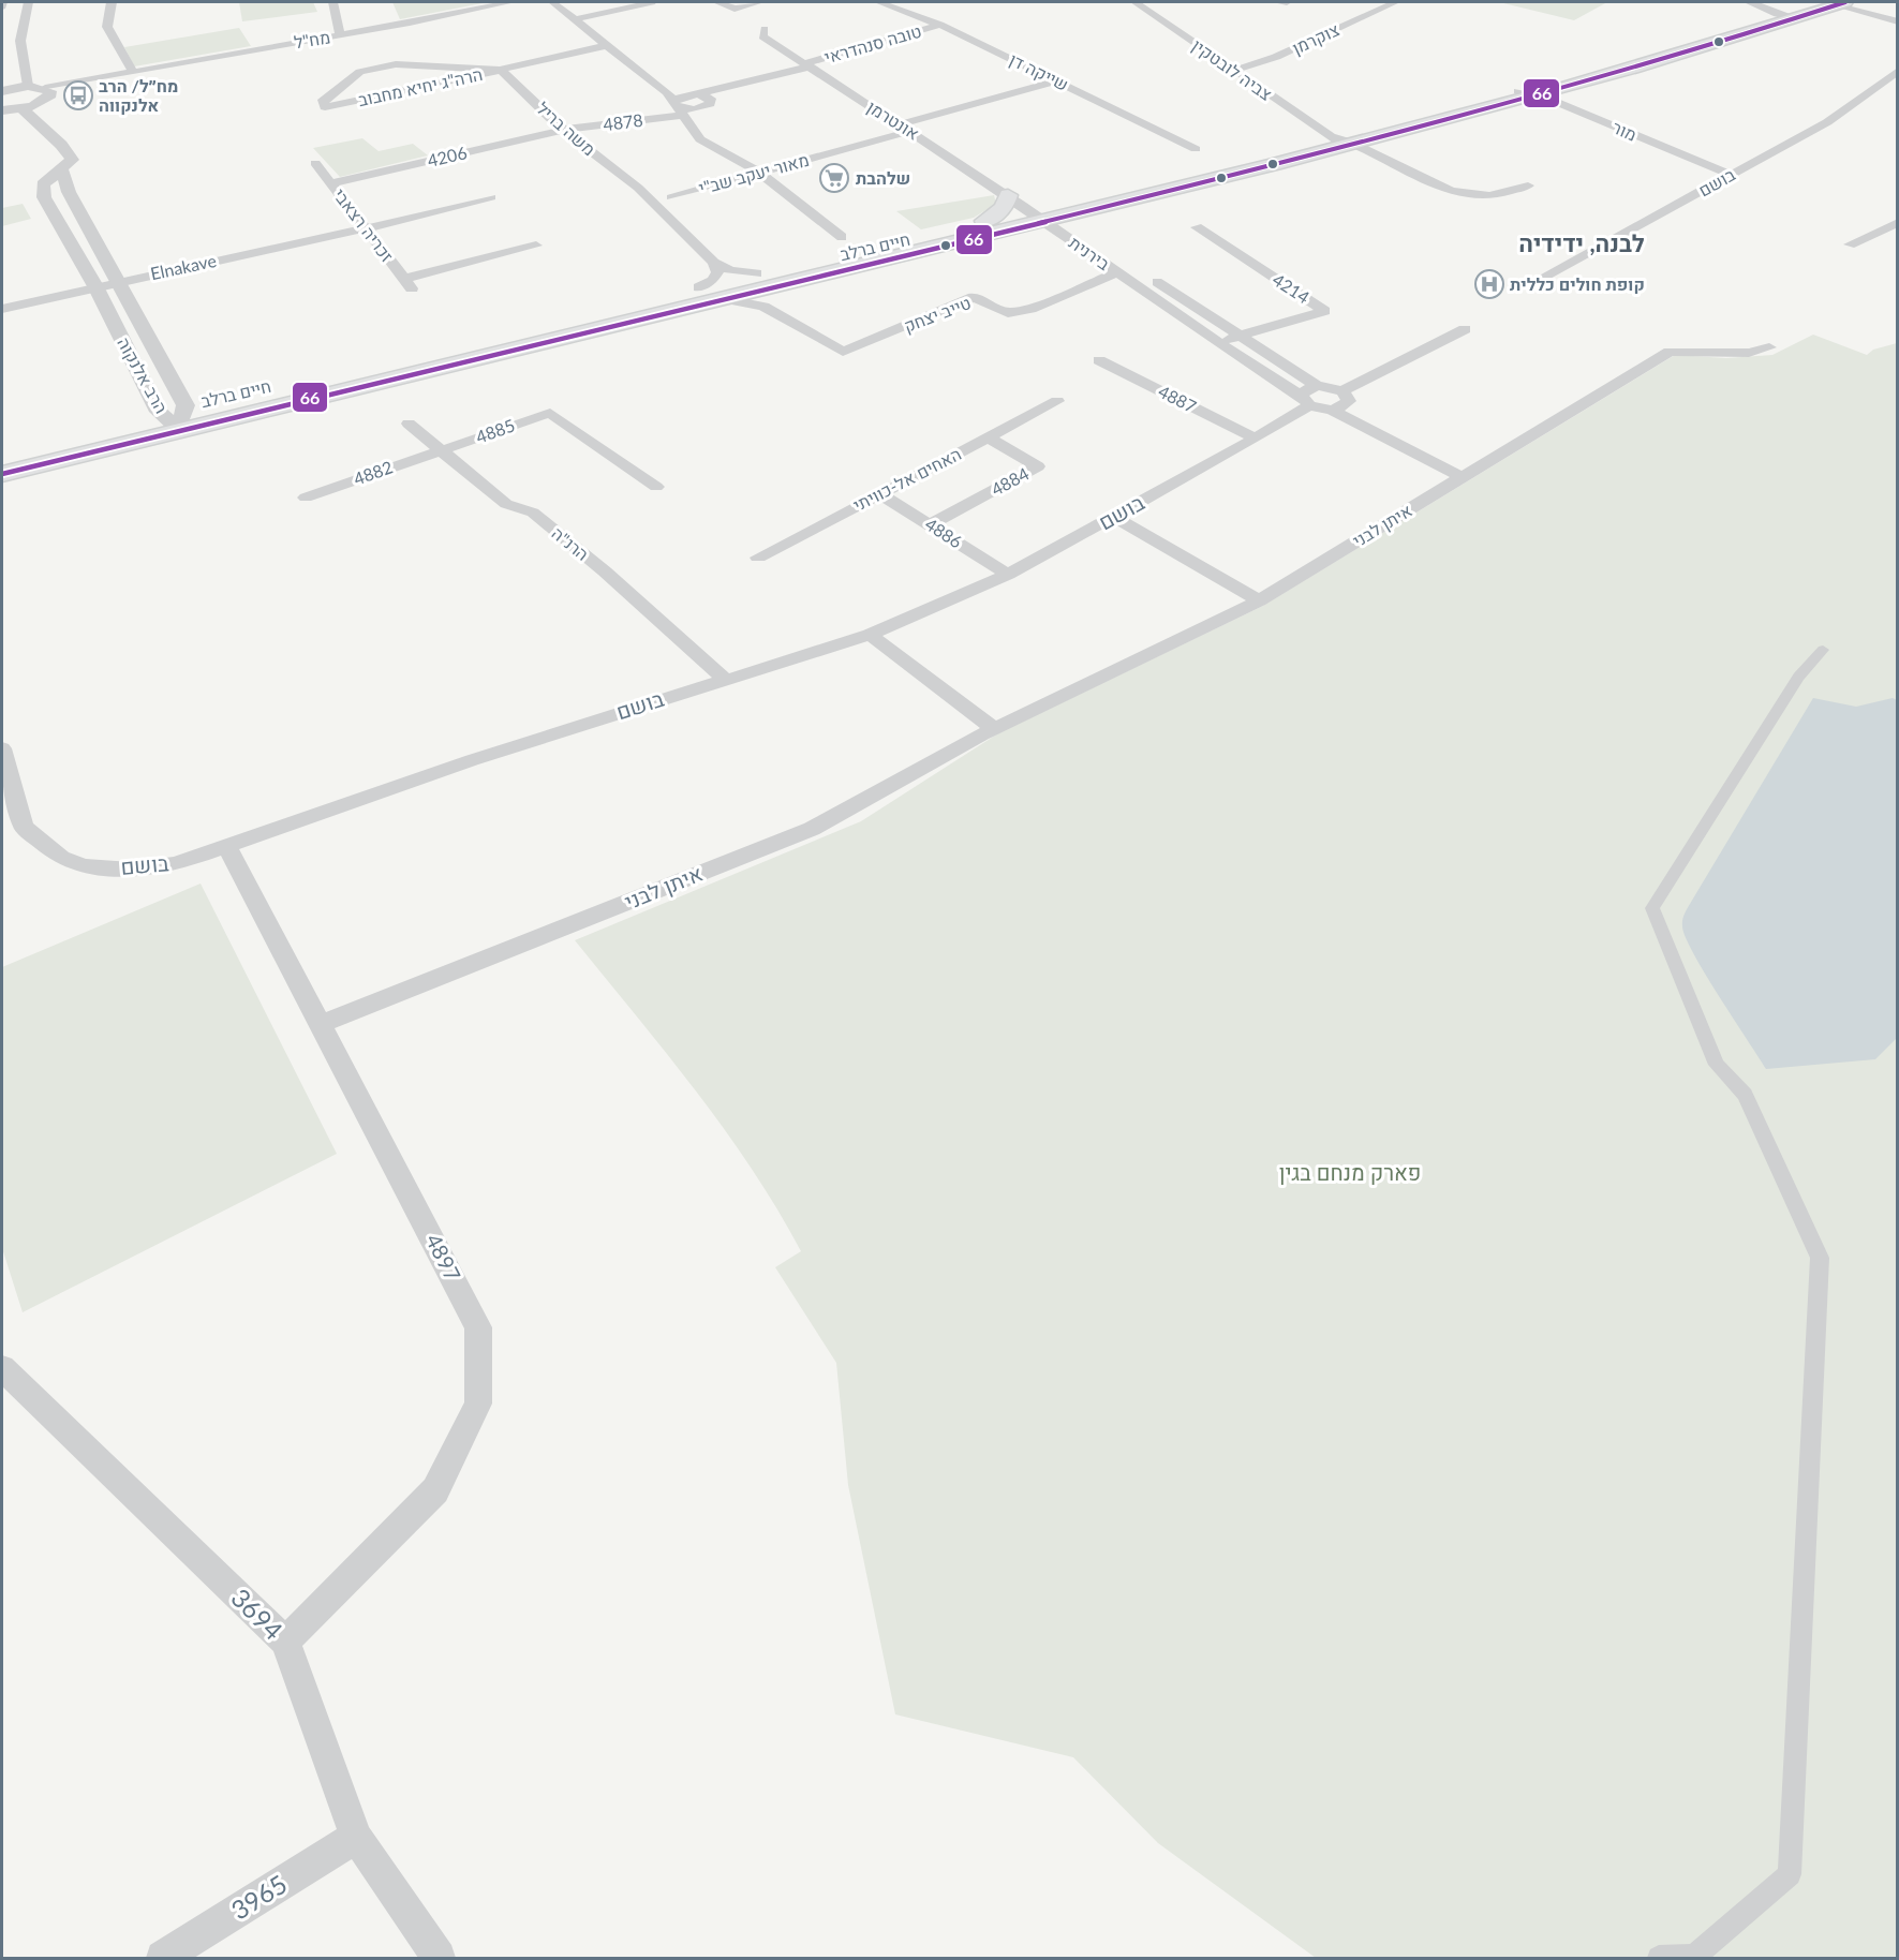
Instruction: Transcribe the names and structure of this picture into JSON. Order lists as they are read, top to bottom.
{
  "streets": {
    "main road": ["חיים ברלב"],
    "street": [
      "צוקרמן",
      "מח\"ל",
      "טובה סנהדראי",
      "צביה לובטקין",
      "שייקה דן",
      "הרה\"ג יחיא מחבוב",
      "אונטרמן",
      "4878",
      "משה בריל",
      "מור",
      "4206",
      "מאור יעקב שב\"י",
      "בושם",
      "זכריה רצאבי",
      "בירנית",
      "Elnakave",
      "4214",
      "טייב יצחק",
      "הרב אלנקוה",
      "4887",
      "4885",
      "4882",
      "האחים אל-כוויתי",
      "4884",
      "איתן לבני",
      "4886",
      "הרנ\"ה",
      "4897",
      "3694",
      "3965"
    ]
  },
  "crossings": [
    ["צוקרמן", "צביה לובטקין"],
    ["טובה סנהדראי", "שייקה דן"],
    ["טובה סנהדראי", "אונטרמן"],
    ["טובה סנהדראי", "4878"],
    ["צביה לובטקין", "חיים ברלב"],
    ["שייקה דן", "מאור יעקב שב\"י"],
    ["הרה\"ג יחיא מחבוב", "משה בריל"],
    ["אונטרמן", "מאור יעקב שב\"י"],
    ["אונטרמן", "חיים ברלב"],
    ["אונטרמן", "בירנית"],
    ["4878", "משה בריל"],
    ["4878", "4206"],
    ["משה בריל", "4206"],
    ["משה בריל", "חיים ברלב"],
    ["משה בריל", "טייב יצחק"],
    ["מור", "בושם"],
    ["מור", "חיים ברלב"],
    ["4206", "זכריה רצאבי"],
    ["בושם", "בירנית"],
    ["בושם", "4887"],
    ["בושם", "4886"],
    ["בושם", "הרנ\"ה"],
    ["בושם", "4897"],
    ["זכריה רצאבי", "Elnakave"],
    ["חיים ברלב", "בירנית"],
    ["חיים ברלב", "טייב יצחק"],
    ["חיים ברלב", "הרב אלנקוה"],
    ["בירנית", "4214"],
    ["בירנית", "טייב יצחק"],
    ["Elnakave", "הרב אלנקוה"],
    ["4885", "4882"],
    ["4885", "הרנ\"ה"],
    ["4882", "הרנ\"ה"],
    ["האחים אל-כוויתי", "4884"],
    ["האחים אל-כוויתי", "4886"],
    ["4884", "4886"],
    ["איתן לבני", "4897"],
    ["4897", "3694"],
    ["3694", "3965"]
  ],
  "districts": ["לבנה, ידידיה"],
  "parks": ["פארק מנחם בגין"],
  "places": {
    "bus stop": ["מח״ל/ הרב אלנקווה"],
    "supermarket": ["שלהבת"],
    "hospital": ["קופת חולים כללית"]
  },
  "lines": ["transit line 66"]
}
